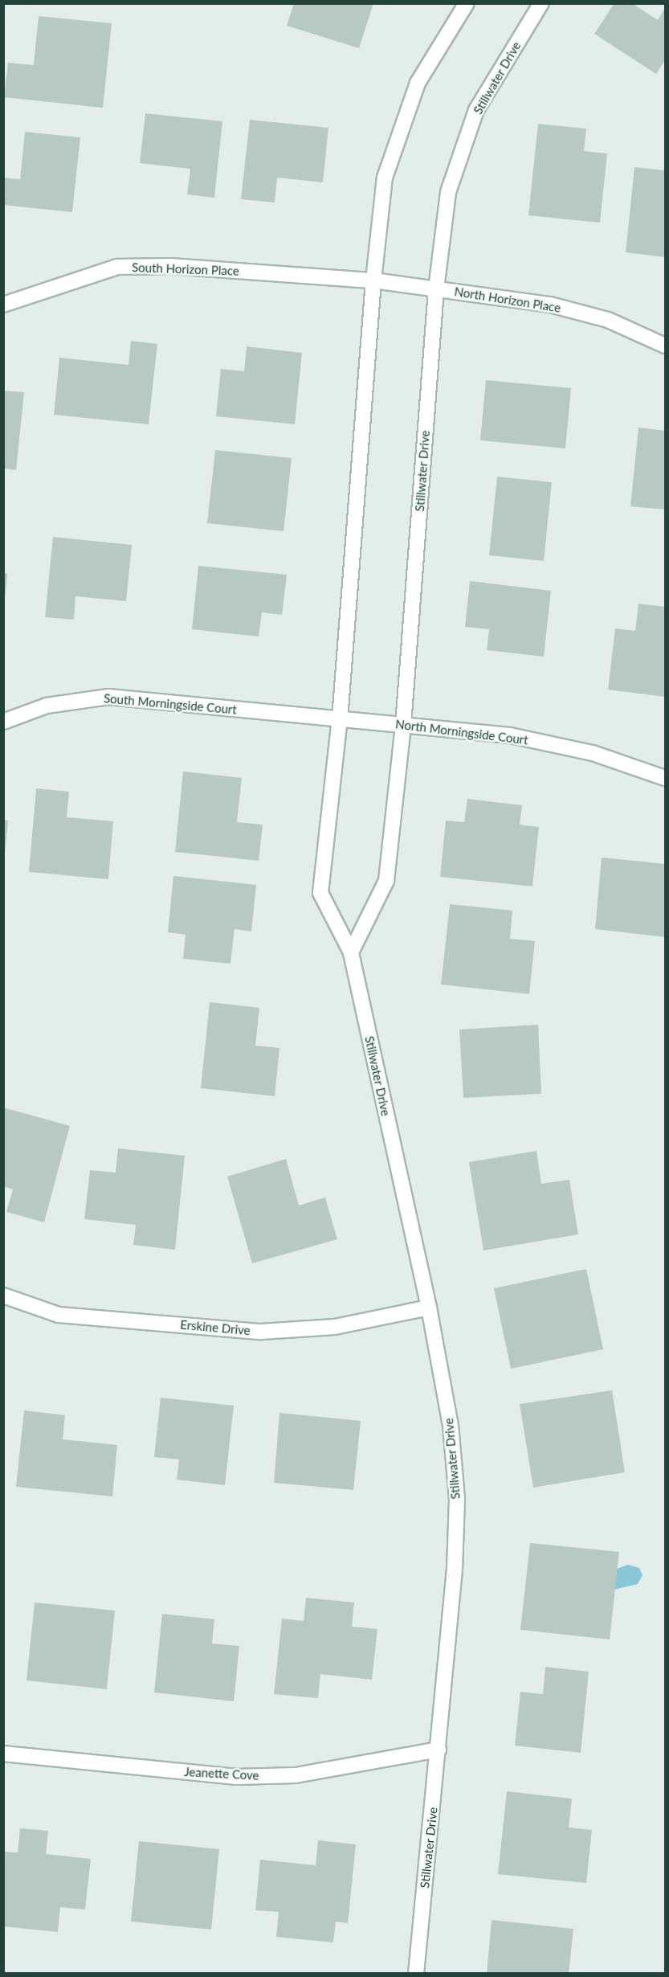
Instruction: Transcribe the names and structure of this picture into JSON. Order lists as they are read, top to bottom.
{
  "streets": {
    "street": [
      "Stillwater Drive",
      "South Horizon Place",
      "North Horizon Place",
      "South Morningside Court",
      "North Morningside Court",
      "Erskine Drive",
      "Jeanette Cove"
    ]
  },
  "crossings": [
    ["Stillwater Drive", "South Horizon Place"],
    ["Stillwater Drive", "North Horizon Place"],
    ["Stillwater Drive", "South Morningside Court"],
    ["Stillwater Drive", "North Morningside Court"],
    ["Stillwater Drive", "Erskine Drive"],
    ["Stillwater Drive", "Jeanette Cove"],
    ["South Horizon Place", "North Horizon Place"],
    ["South Morningside Court", "North Morningside Court"]
  ]
}
